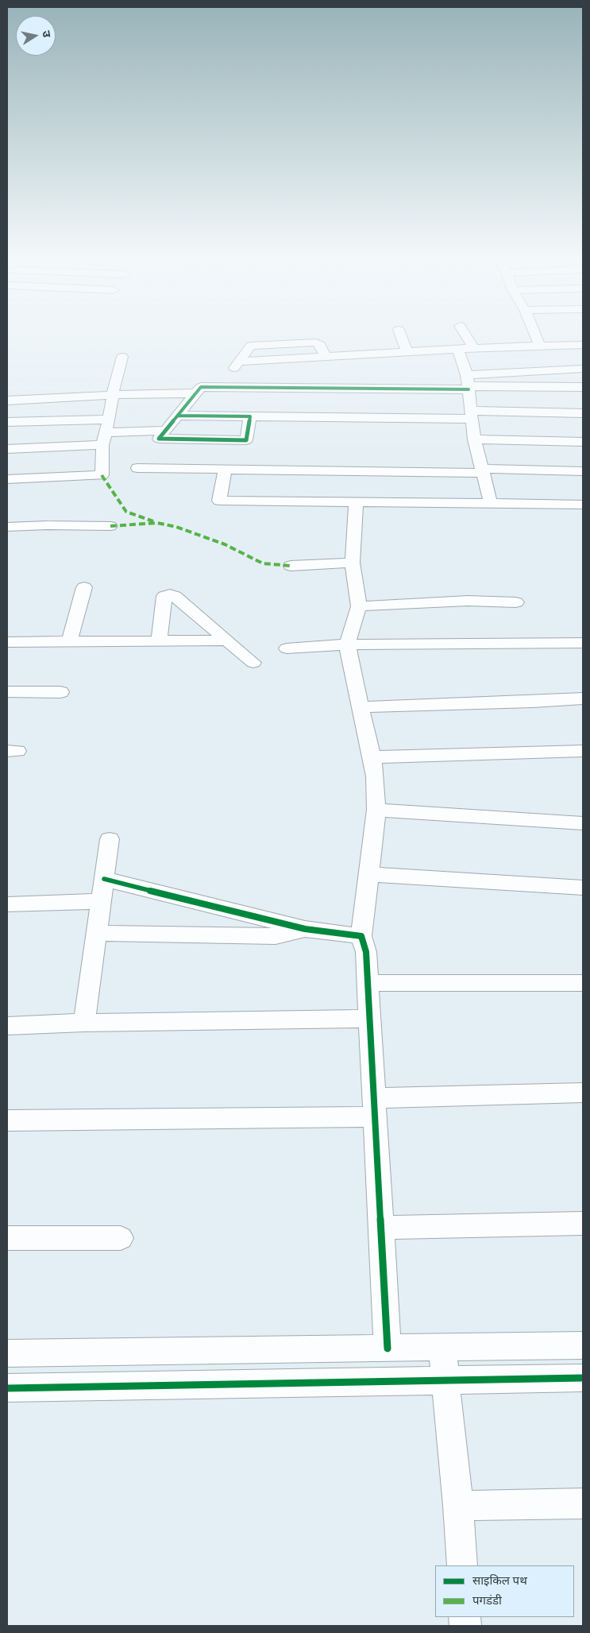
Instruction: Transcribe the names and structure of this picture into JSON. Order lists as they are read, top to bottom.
{
  "legend": ["साइकिल पथ", "पगडंडी"],
  "north": "right"
}
